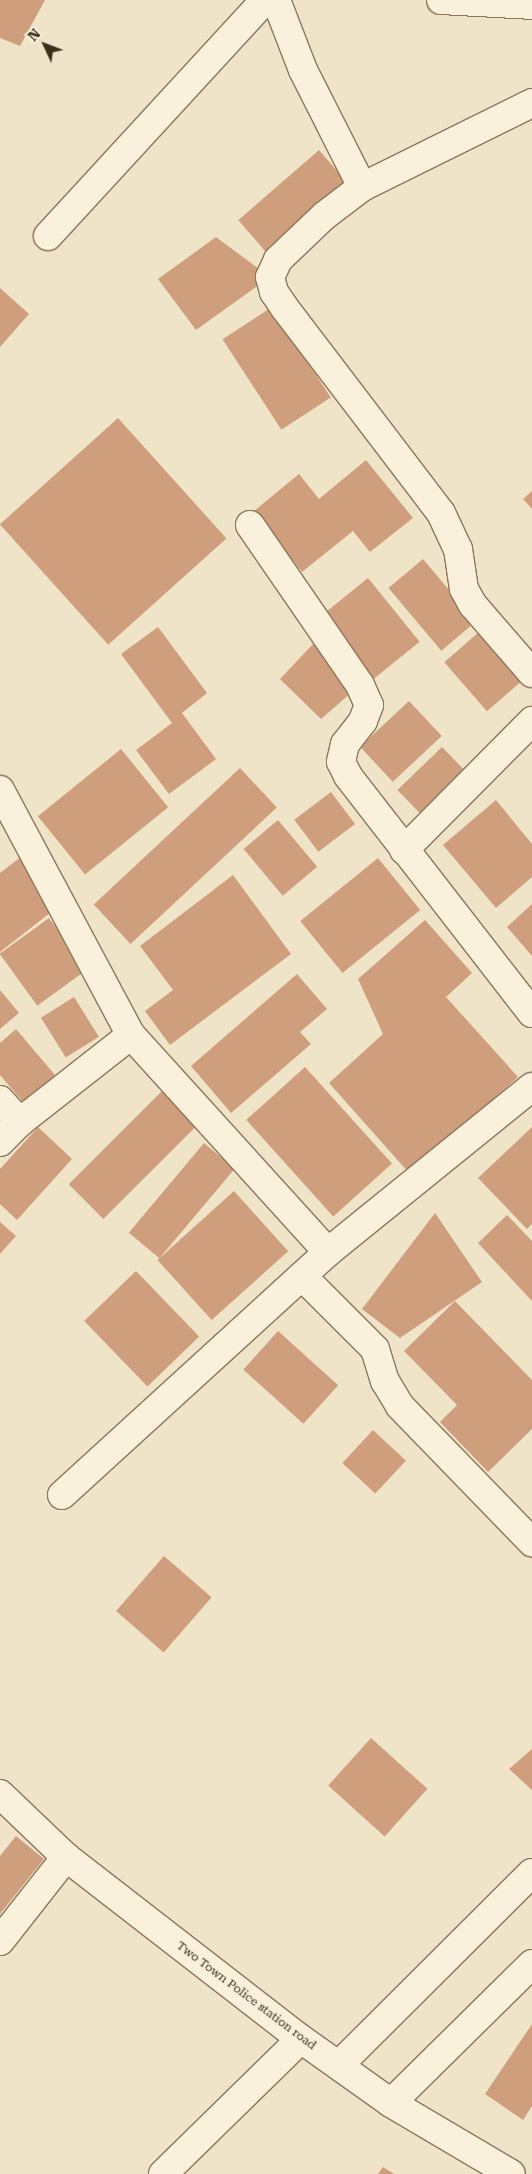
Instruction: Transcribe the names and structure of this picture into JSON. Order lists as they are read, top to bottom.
{
  "streets": {
    "street": ["Two Town Police station road"]
  },
  "north": "top left"
}
